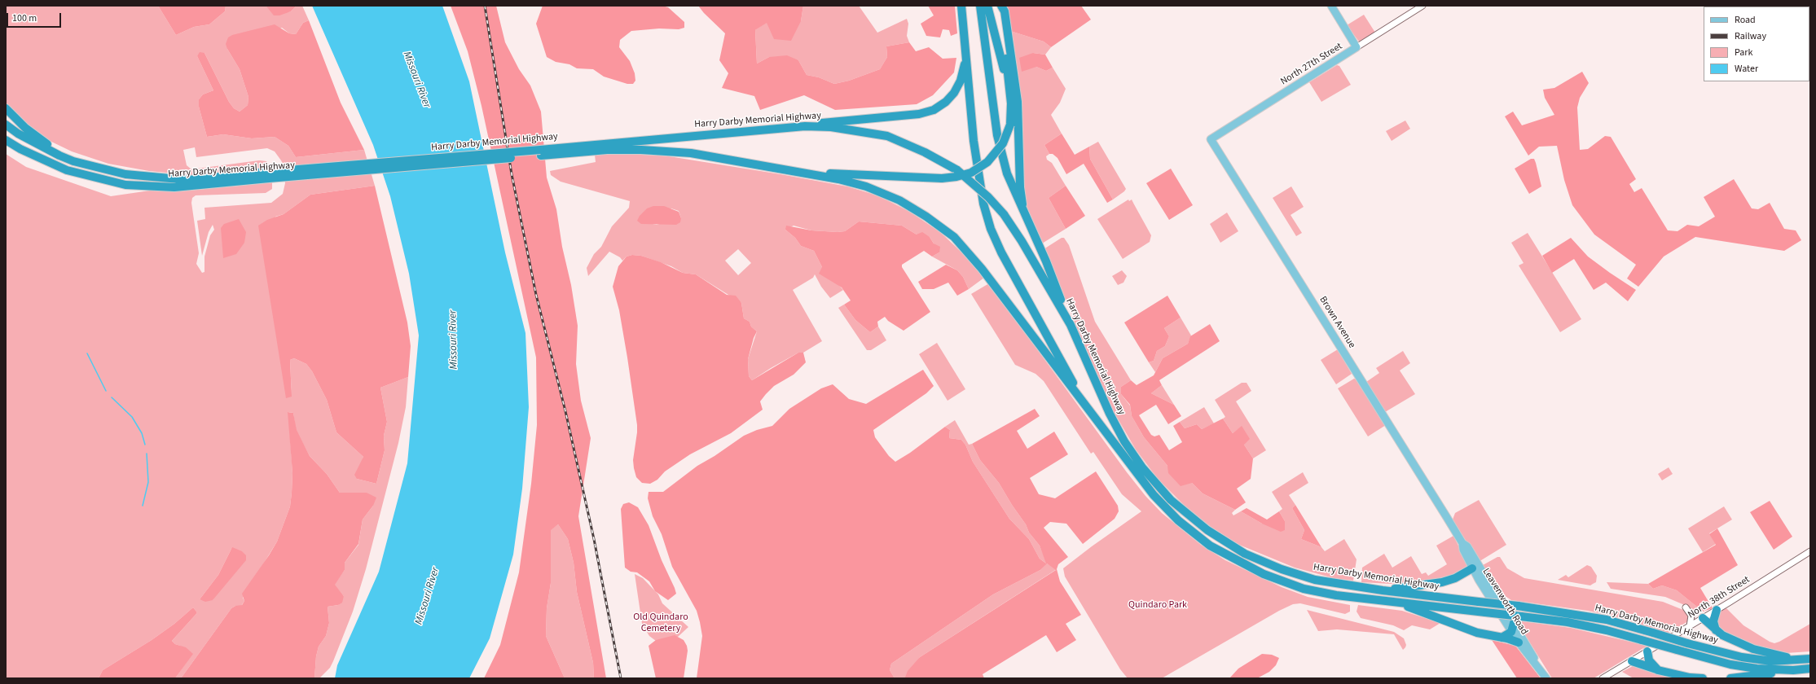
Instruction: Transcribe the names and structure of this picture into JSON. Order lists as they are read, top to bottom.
{
  "streets": {
    "highway": ["Harry Darby Memorial Highway"],
    "main road": ["North 27th Street", "Brown Avenue", "Leavenworth Road"],
    "street": ["North 38th Street"]
  },
  "crossings": [
    ["North 27th Street", "Brown Avenue"],
    ["Brown Avenue", "Leavenworth Road"]
  ],
  "water": ["Missouri River"],
  "parks": ["Quindaro Park", "Old Quindaro Cemetery"],
  "legend": [
    "Road",
    "Railway",
    "Park",
    "Water"
  ],
  "scale_bar": "100 m"
}
